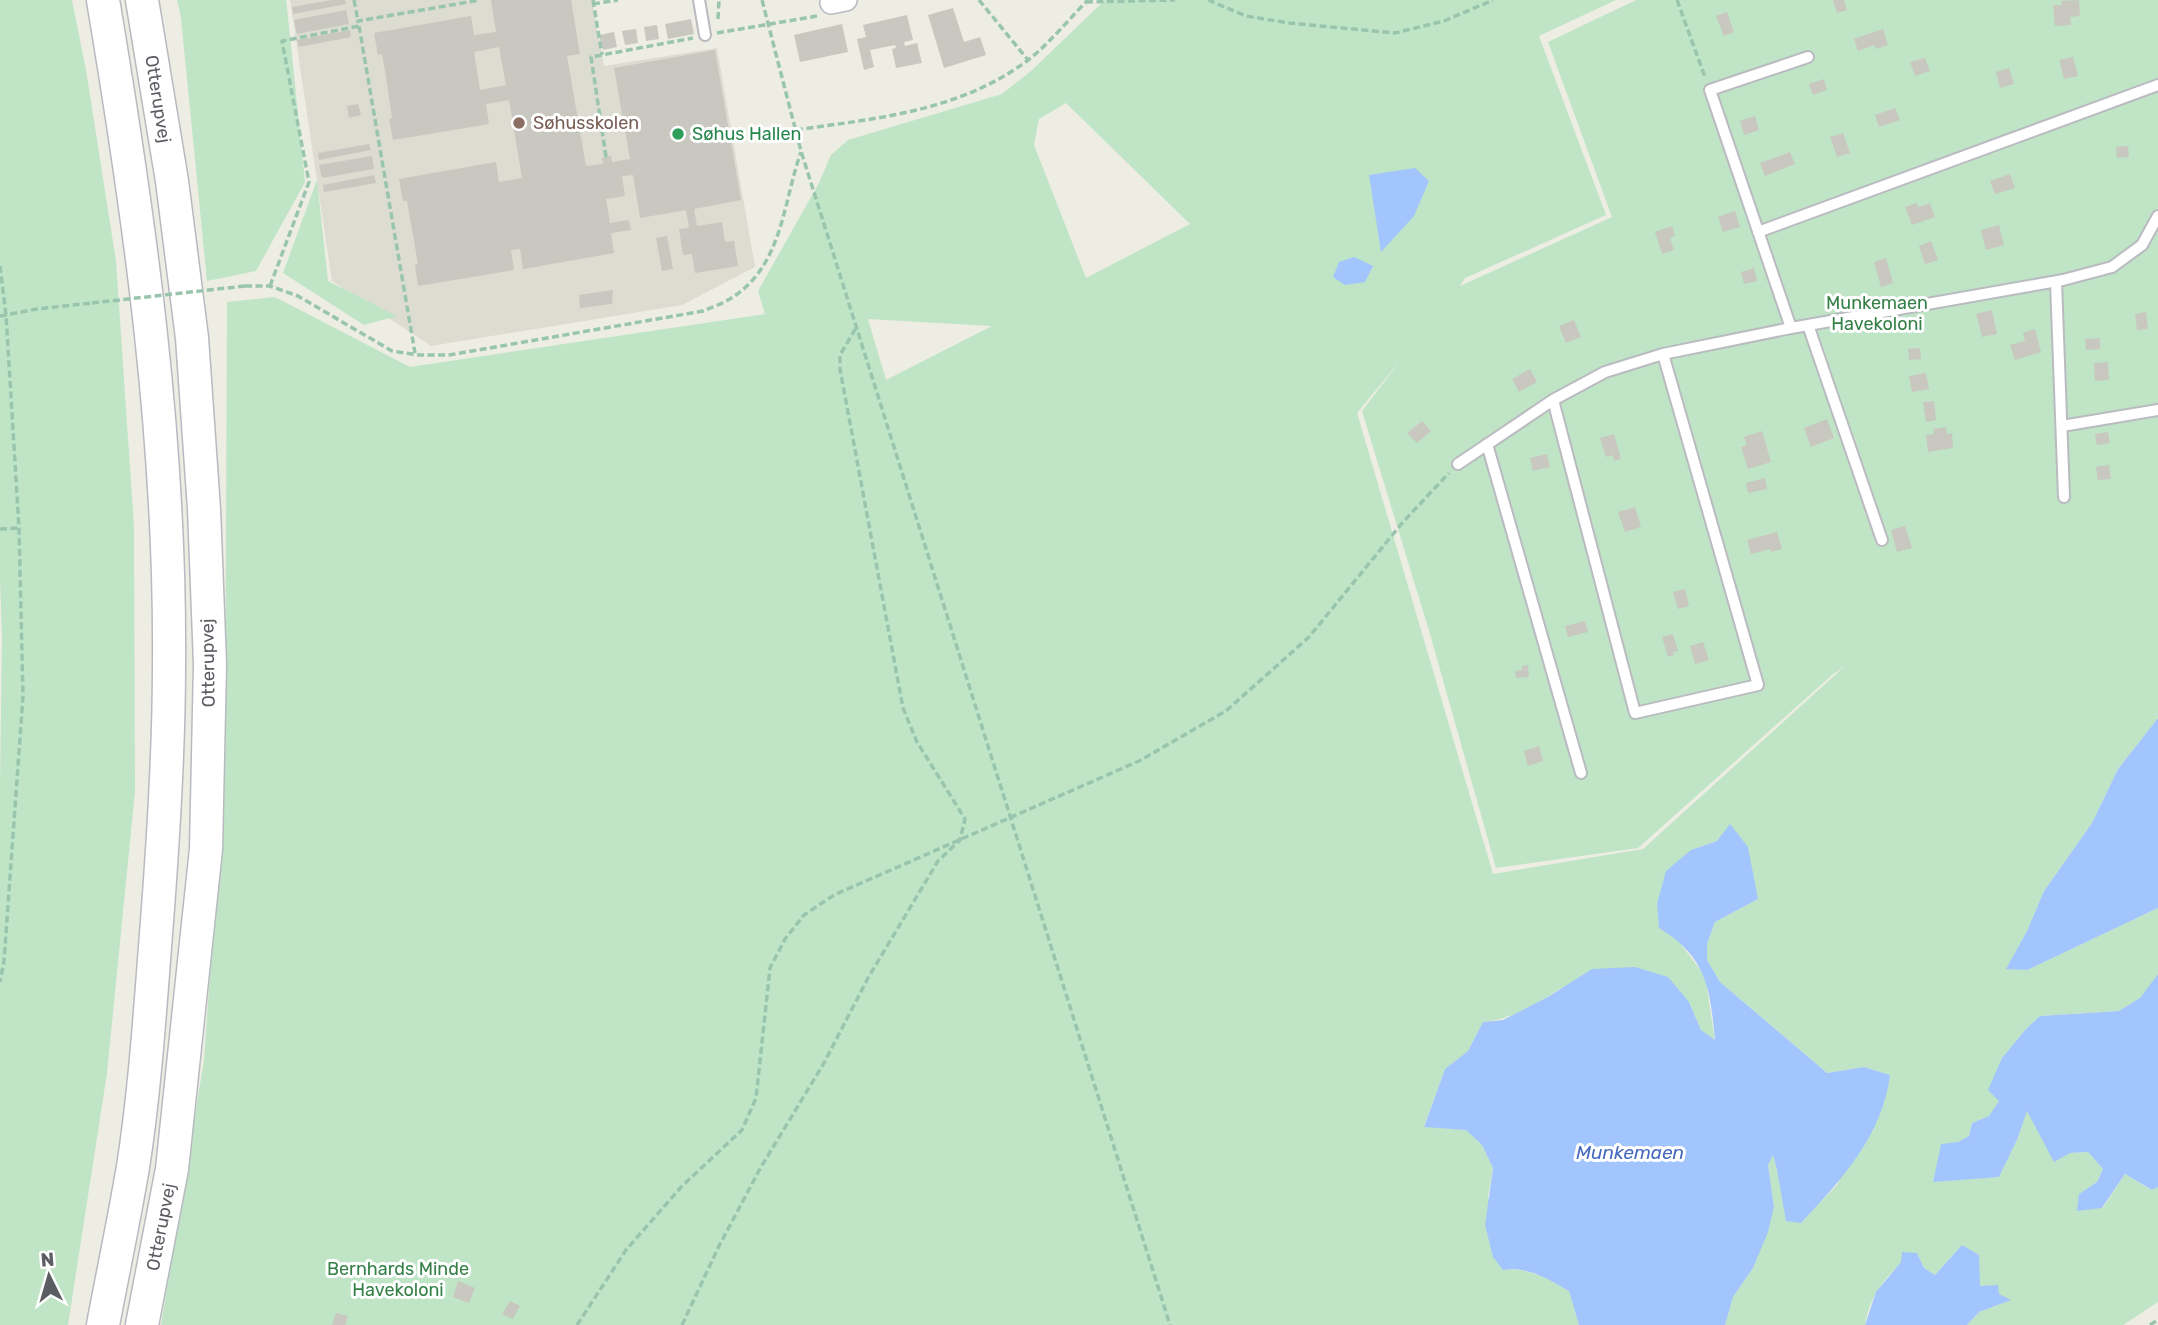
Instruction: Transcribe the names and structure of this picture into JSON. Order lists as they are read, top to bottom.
{
  "streets": {
    "main road": ["Otterupvej"]
  },
  "water": ["Munkemaen"],
  "parks": ["Munkemaen Havekoloni", "Bernhards Minde Havekoloni"],
  "places": ["Søhusskolen", "Søhus Hallen"],
  "north": "top"
}
